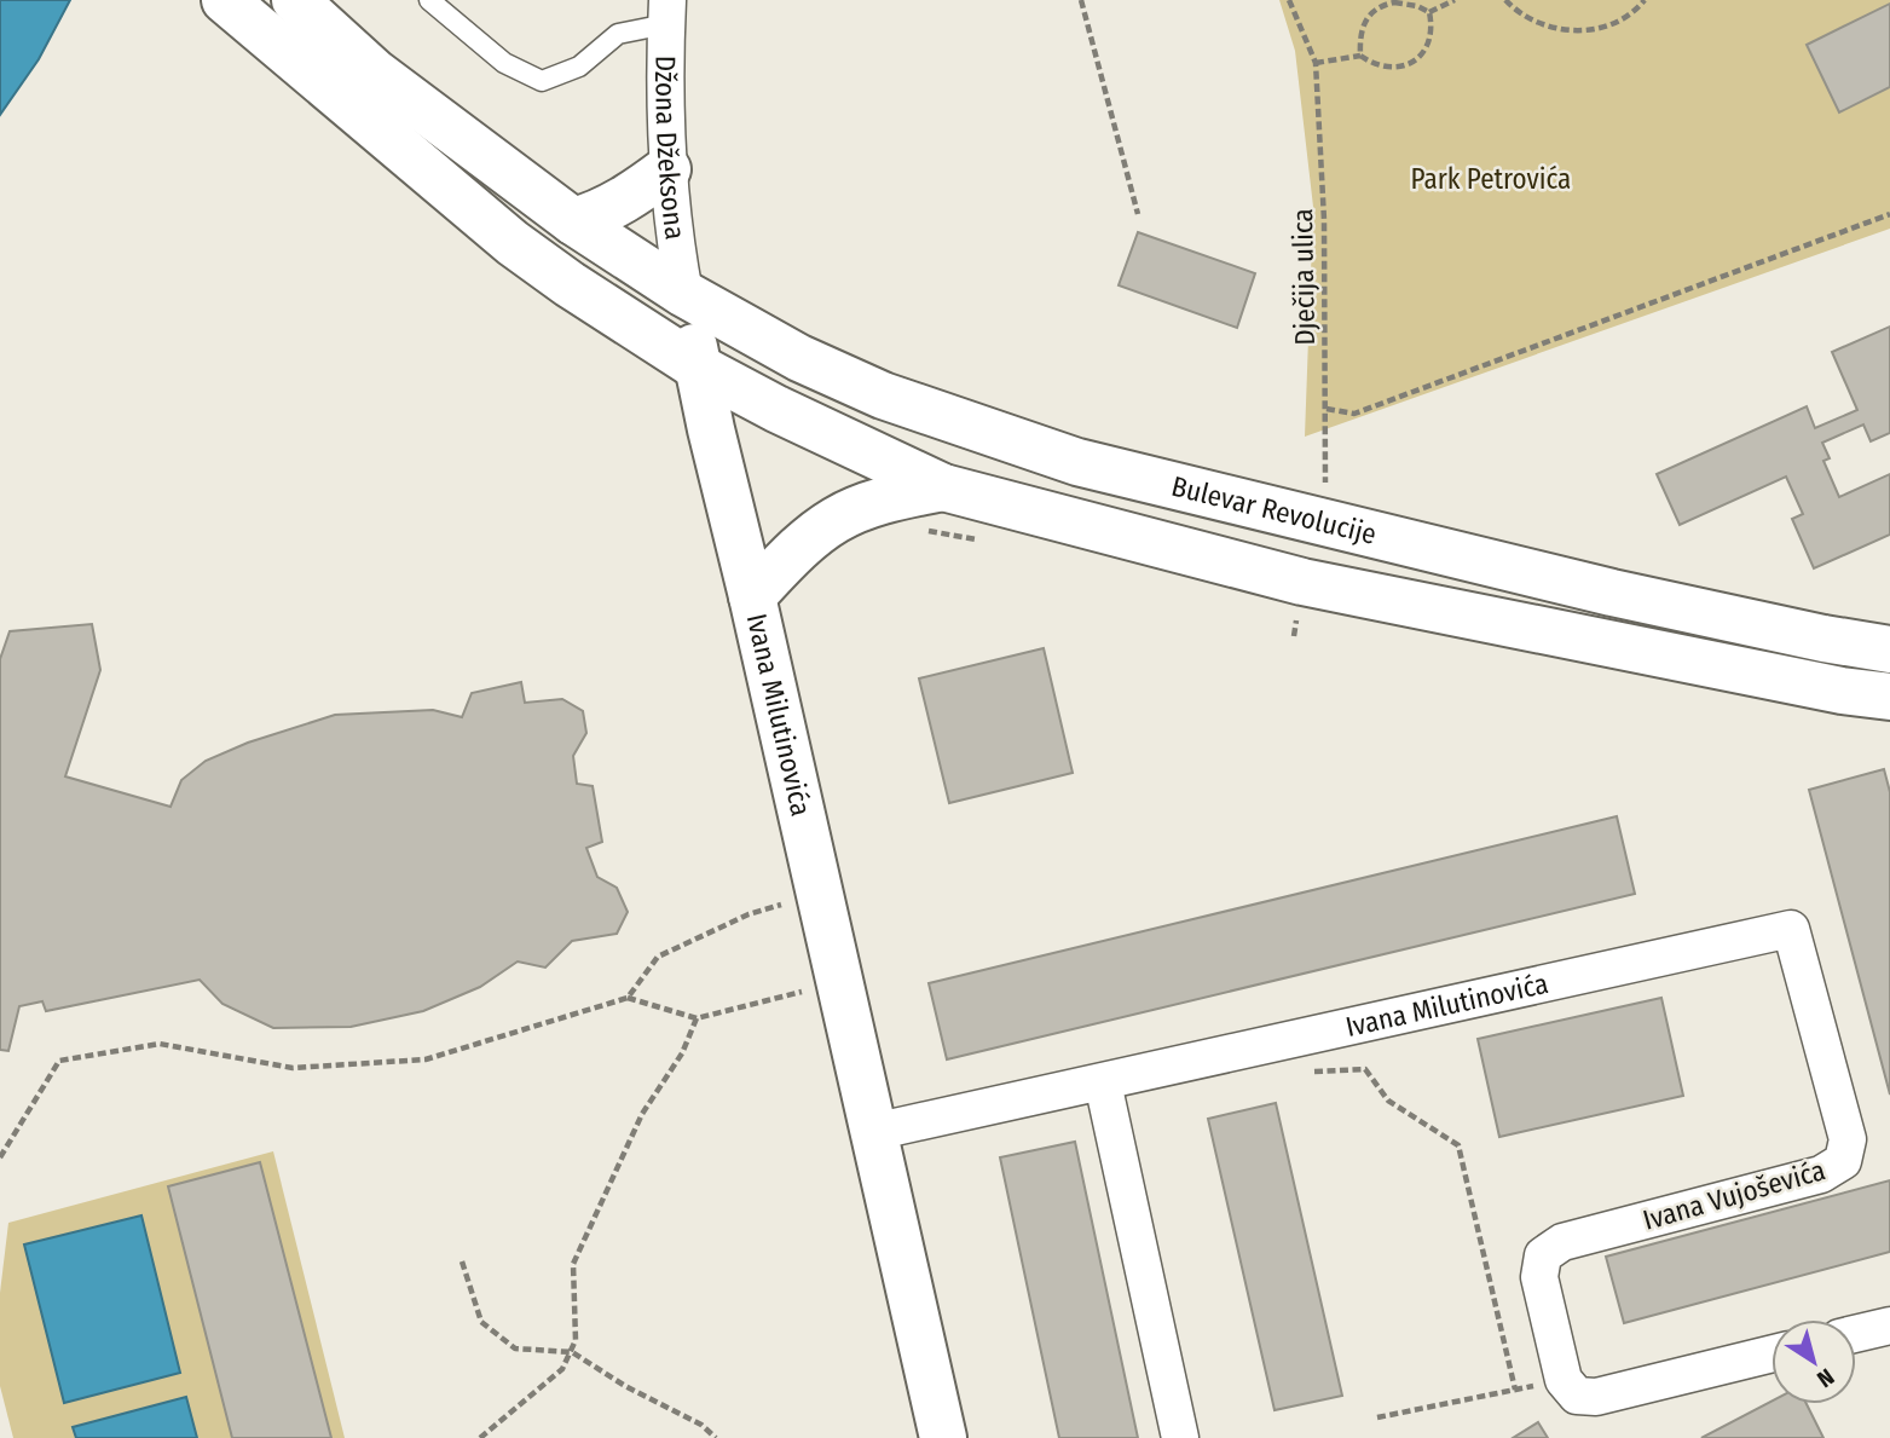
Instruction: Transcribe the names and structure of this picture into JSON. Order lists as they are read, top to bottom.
{
  "streets": {
    "main road": ["Bulevar Revolucije", "Ivana Milutinovića"],
    "street": ["Džona Džeksona", "Ivana Vujoševića"],
    "path": ["Dječija ulica"]
  },
  "crossings": [
    ["Džona Džeksona", "Bulevar Revolucije"],
    ["Džona Džeksona", "Ivana Milutinovića"],
    ["Bulevar Revolucije", "Ivana Milutinovića"],
    ["Ivana Milutinovića", "Ivana Vujoševića"]
  ],
  "parks": ["Park Petrovića"],
  "north": "bottom right"
}
